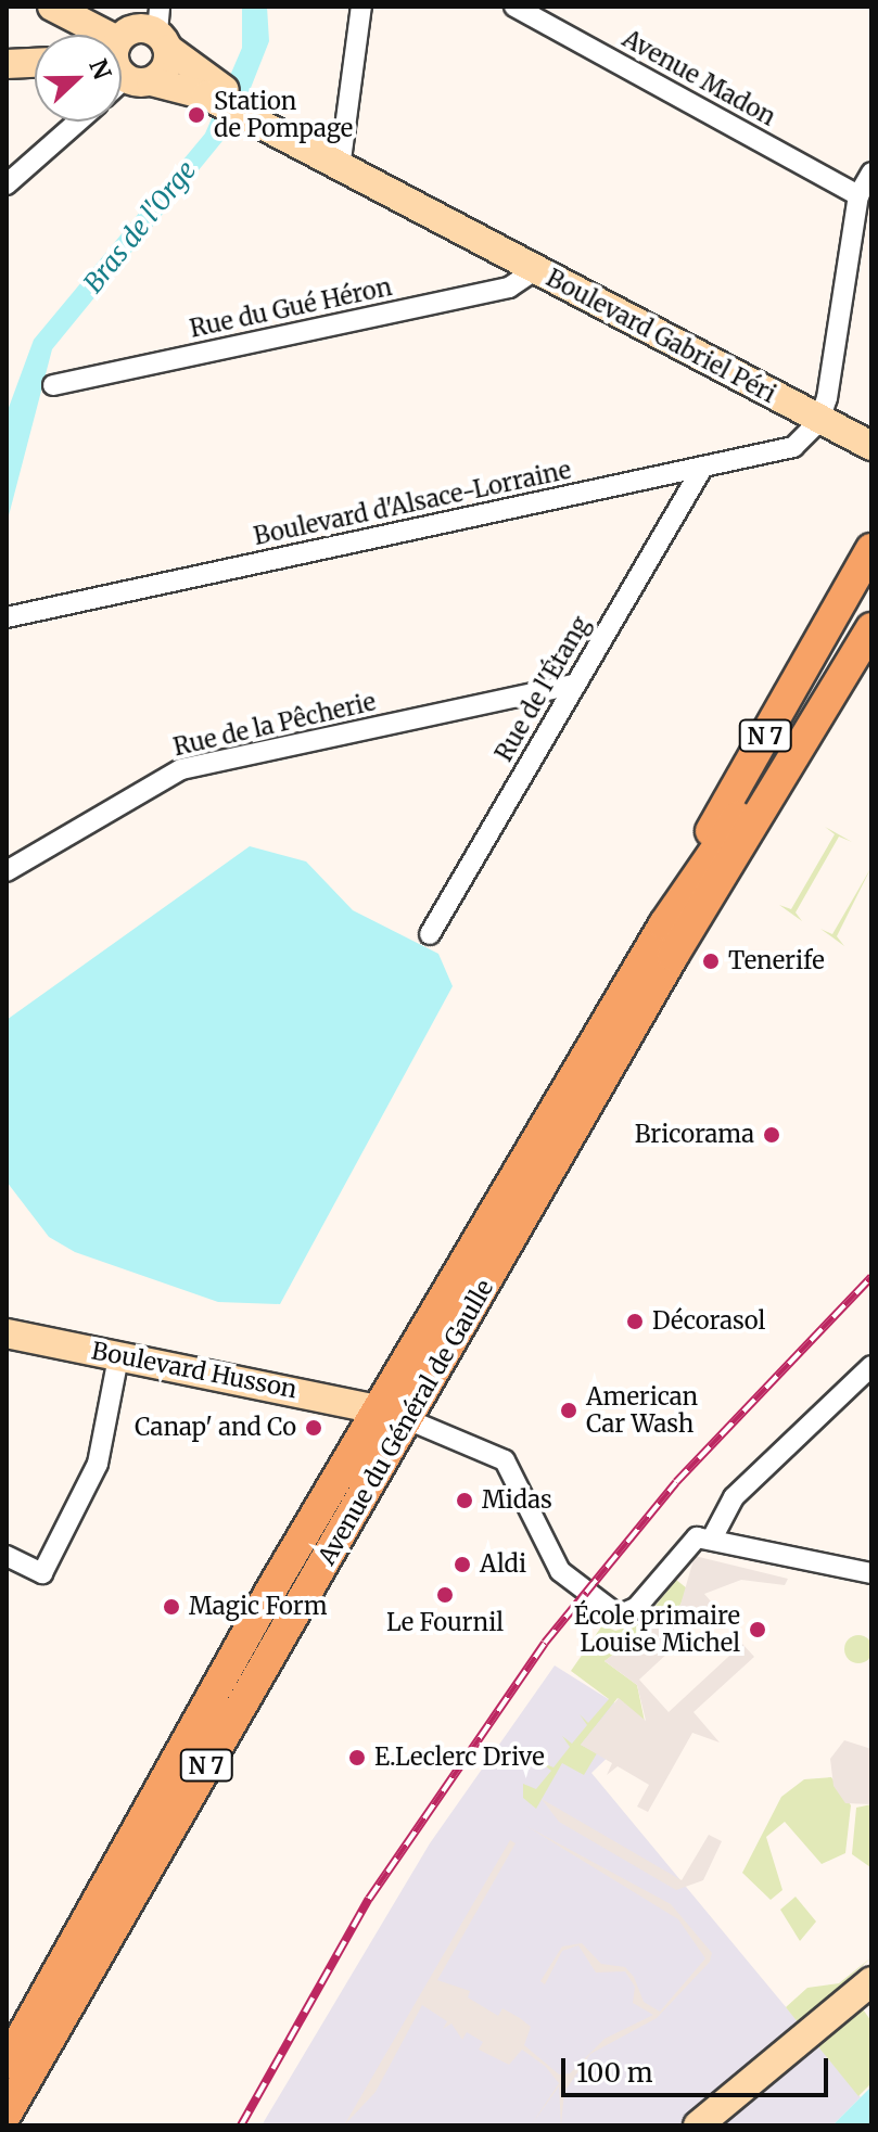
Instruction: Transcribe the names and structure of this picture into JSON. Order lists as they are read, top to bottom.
{
  "streets": {
    "main road": [
      "Boulevard Gabriel Péri",
      "N 7",
      "Boulevard Husson",
      "Avenue du Général de Gaulle"
    ],
    "street": [
      "Avenue Madon",
      "Rue du Gué Héron",
      "Boulevard d'Alsace-Lorraine",
      "Rue de l'Étang",
      "Rue de la Pêcherie"
    ]
  },
  "crossings": [
    ["Rue du Gué Héron", "Boulevard Gabriel Péri"],
    ["Boulevard Gabriel Péri", "Boulevard d'Alsace-Lorraine"],
    ["Boulevard d'Alsace-Lorraine", "Rue de l'Étang"],
    ["Rue de l'Étang", "Rue de la Pêcherie"],
    ["Boulevard Husson", "Avenue du Général de Gaulle"]
  ],
  "water": ["Bras de l'Orge"],
  "places": [
    "Station de Pompage",
    "Tenerife",
    "Bricorama",
    "Décorasol",
    "American Car Wash",
    "Canap' and Co",
    "Midas",
    "Aldi",
    "Le Fournil",
    "Magic Form",
    "École primaire Louise Michel",
    "E.Leclerc Drive"
  ],
  "scale_bar": "100 m",
  "north": "right"
}
